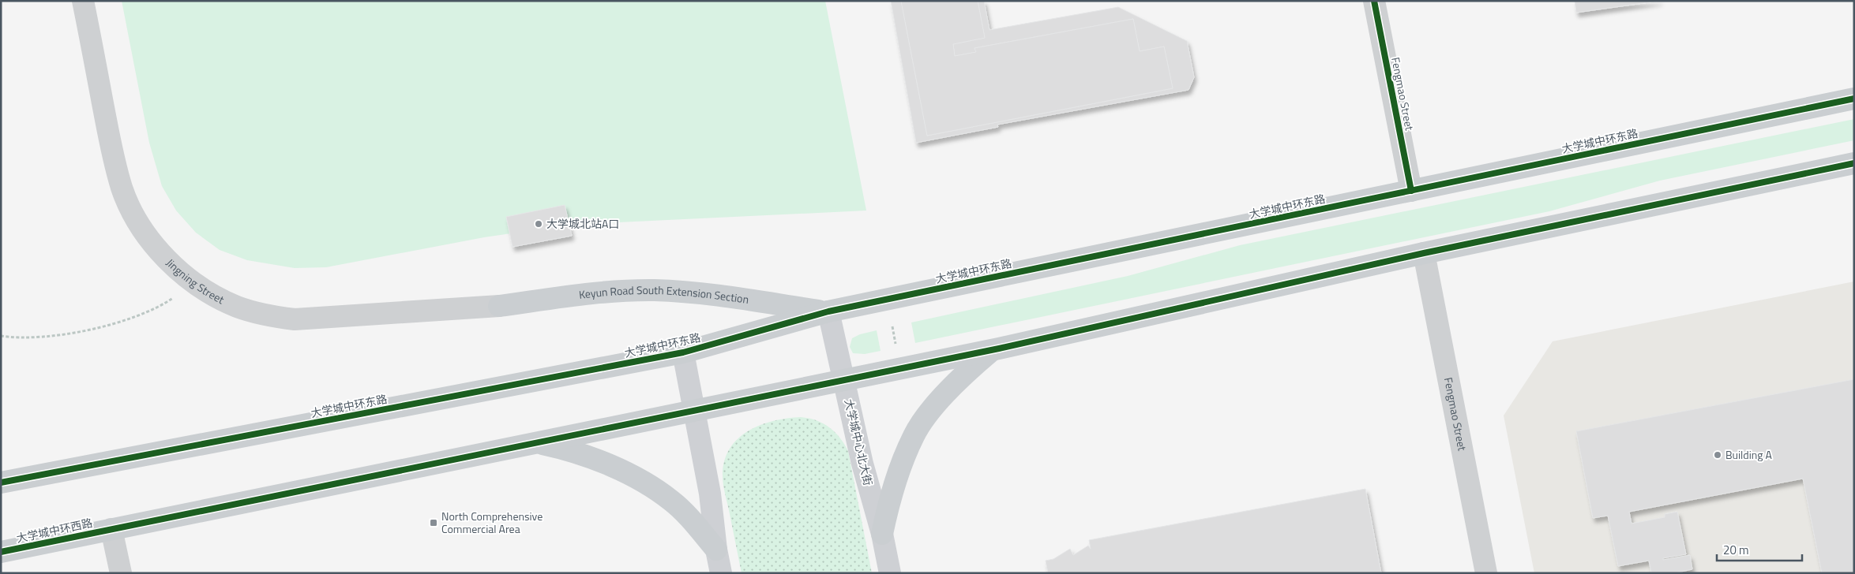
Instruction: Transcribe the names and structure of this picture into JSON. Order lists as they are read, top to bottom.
{
  "streets": {
    "main road": [
      "大学城中环东路",
      "Keyun Road South Extension Section",
      "大学城中心北大街",
      "大学城中环西路"
    ],
    "street": ["Fengmao Street", "Jingning Street"]
  },
  "crossings": [
    ["Fengmao Street", "大学城中环东路"],
    ["大学城中环东路", "Keyun Road South Extension Section"],
    ["大学城中环东路", "大学城中心北大街"],
    ["Jingning Street", "Keyun Road South Extension Section"],
    ["Keyun Road South Extension Section", "大学城中心北大街"]
  ],
  "places": {
    "other": ["大学城北站A口", "Building A"],
    "transit": ["North Comprehensive Commercial Area"]
  },
  "scale_bar": "20 m"
}
